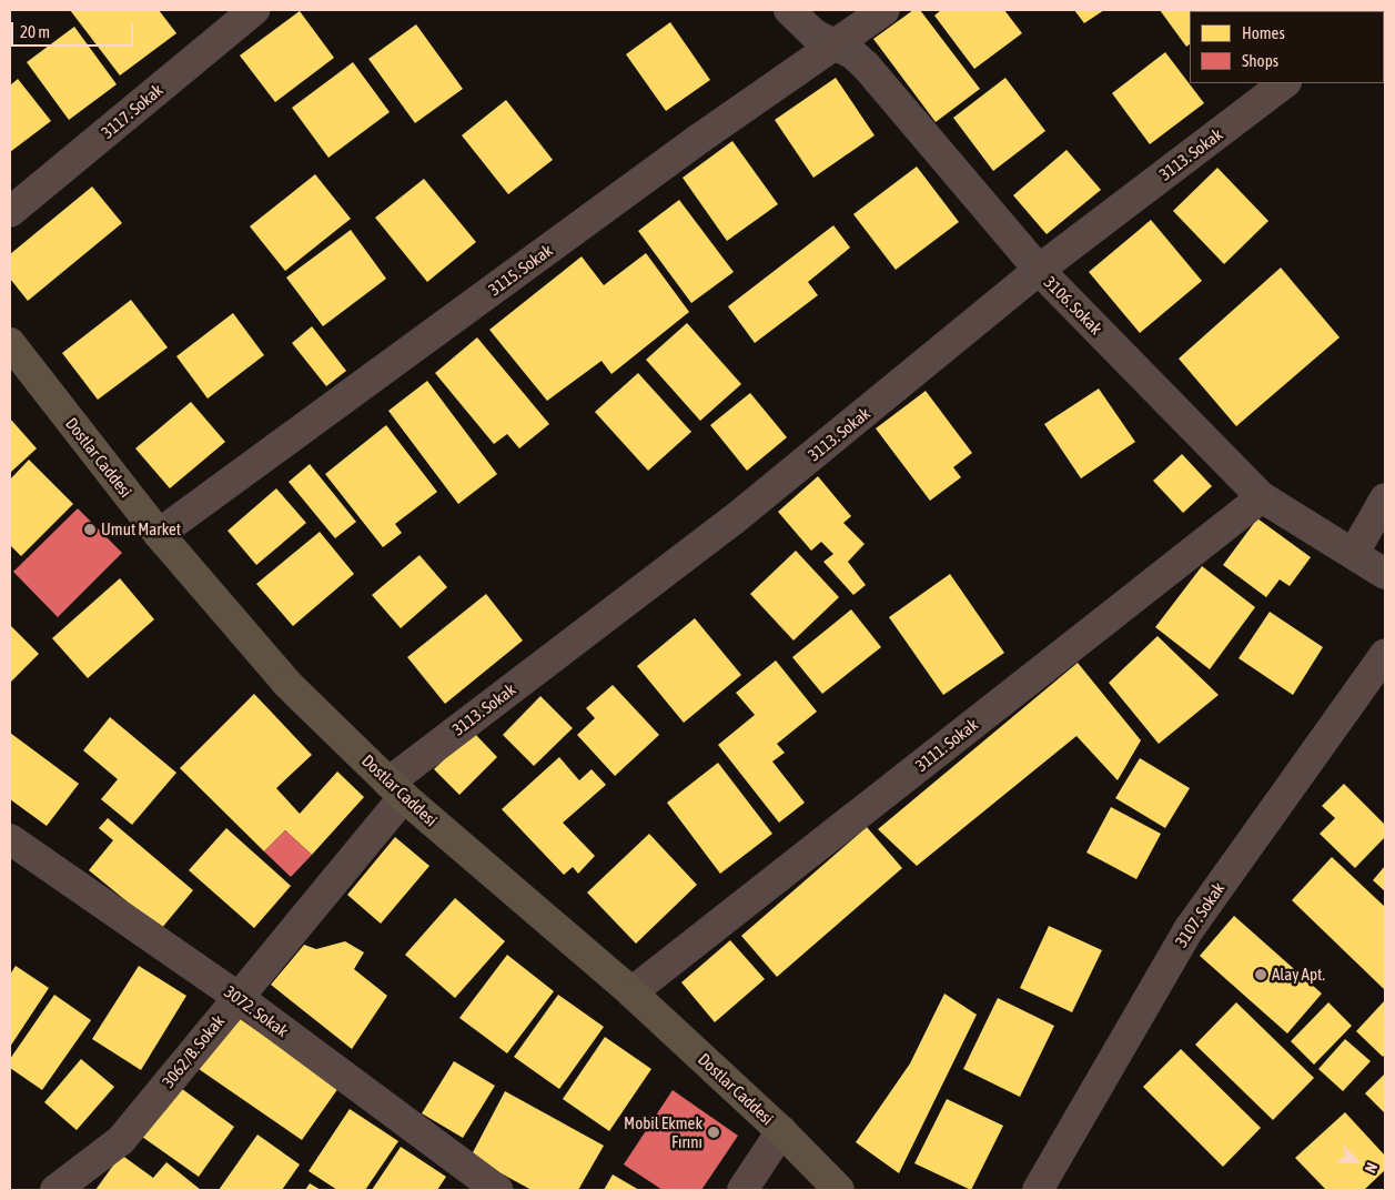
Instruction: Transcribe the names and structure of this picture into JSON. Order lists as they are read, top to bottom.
{
  "streets": {
    "main road": ["Dostlar Caddesi"],
    "street": [
      "3117. Sokak",
      "3113. Sokak",
      "3115. Sokak",
      "3106. Sokak",
      "3111. Sokak",
      "3107. Sokak",
      "3072. Sokak",
      "3062/B. Sokak"
    ]
  },
  "crossings": [
    ["3113. Sokak", "3106. Sokak"],
    ["3113. Sokak", "Dostlar Caddesi"],
    ["3113. Sokak", "3062/B. Sokak"],
    ["3115. Sokak", "3106. Sokak"],
    ["3115. Sokak", "Dostlar Caddesi"],
    ["3106. Sokak", "3111. Sokak"],
    ["Dostlar Caddesi", "3111. Sokak"],
    ["Dostlar Caddesi", "3062/B. Sokak"],
    ["3072. Sokak", "3062/B. Sokak"]
  ],
  "places": ["Umut Market", "Alay Apt.", "Mobil Ekmek Fırını"],
  "legend": ["Homes", "Shops"],
  "scale_bar": "20 m",
  "north": "bottom right"
}
